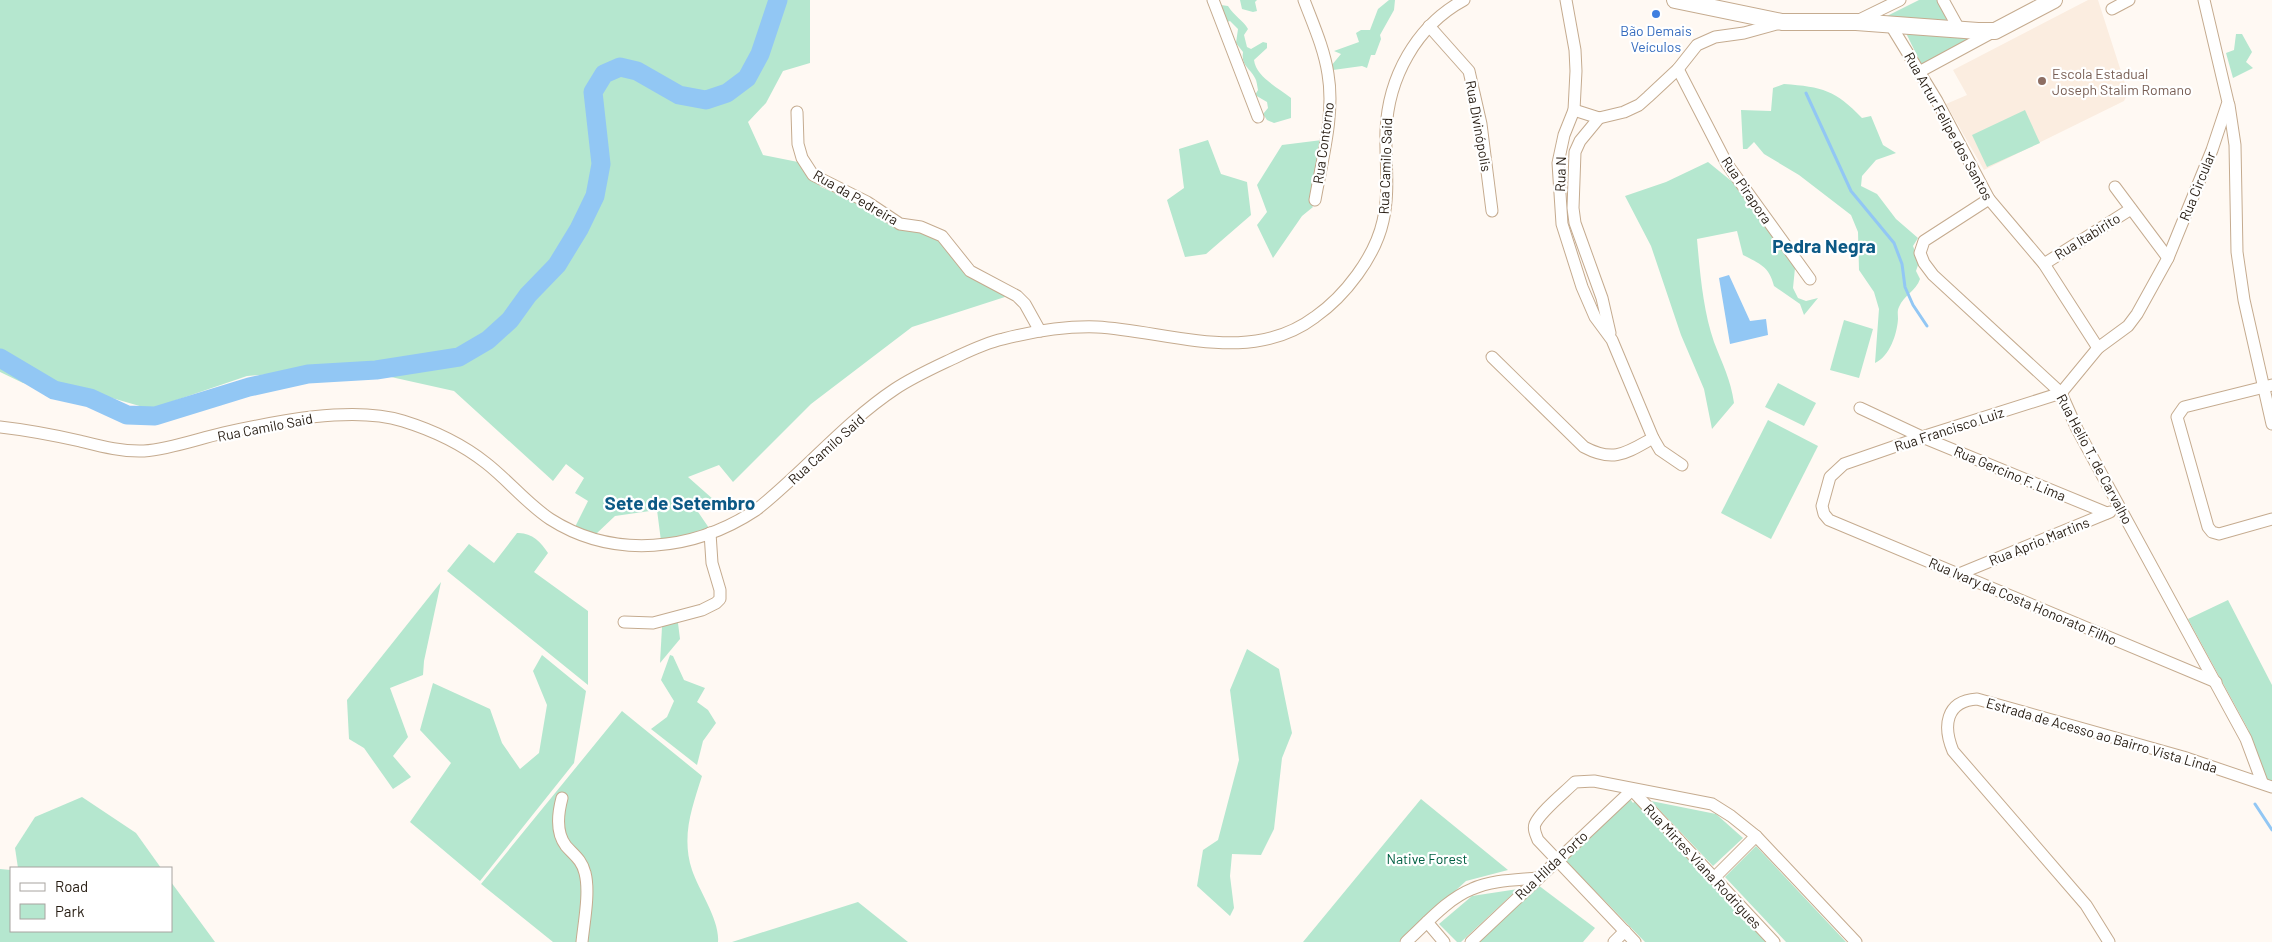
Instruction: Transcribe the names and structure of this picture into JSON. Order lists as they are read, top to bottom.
{
  "streets": {
    "street": [
      "Rua Divinópolis",
      "Rua Artur Felipe dos Santos",
      "Rua Contorno",
      "Rua Camilo Said",
      "Rua N",
      "Rua Circular",
      "Rua Pirapora",
      "Rua da Pedreira",
      "Rua Itabirito",
      "Rua Francisco Luiz",
      "Rua Helio T. de Carvalho",
      "Rua Gercino F. Lima",
      "Rua Aprio Martins",
      "Rua Ivary da Costa Honorato Filho",
      "Estrada de Acesso ao Bairro Vista Linda",
      "Rua Hilda Porto",
      "Rua Mirtes Viana Rodrigues"
    ]
  },
  "crossings": [
    ["Rua Divinópolis", "Rua Camilo Said"],
    ["Rua Artur Felipe dos Santos", "Rua Circular"],
    ["Rua Artur Felipe dos Santos", "Rua Itabirito"],
    ["Rua Artur Felipe dos Santos", "Rua Helio T. de Carvalho"],
    ["Rua Camilo Said", "Rua da Pedreira"],
    ["Rua Circular", "Rua Itabirito"],
    ["Rua Francisco Luiz", "Rua Helio T. de Carvalho"],
    ["Rua Francisco Luiz", "Rua Gercino F. Lima"],
    ["Rua Francisco Luiz", "Rua Ivary da Costa Honorato Filho"],
    ["Rua Helio T. de Carvalho", "Rua Aprio Martins"],
    ["Rua Helio T. de Carvalho", "Rua Ivary da Costa Honorato Filho"],
    ["Rua Helio T. de Carvalho", "Estrada de Acesso ao Bairro Vista Linda"],
    ["Rua Gercino F. Lima", "Rua Aprio Martins"],
    ["Rua Aprio Martins", "Rua Ivary da Costa Honorato Filho"],
    ["Rua Hilda Porto", "Rua Mirtes Viana Rodrigues"]
  ],
  "districts": ["Pedra Negra", "Sete de Setembro"],
  "parks": ["Native Forest"],
  "places": ["Bão Demais Veículos", "Escola Estadual Joseph Stalim Romano"],
  "legend": ["Road", "Park"]
}
